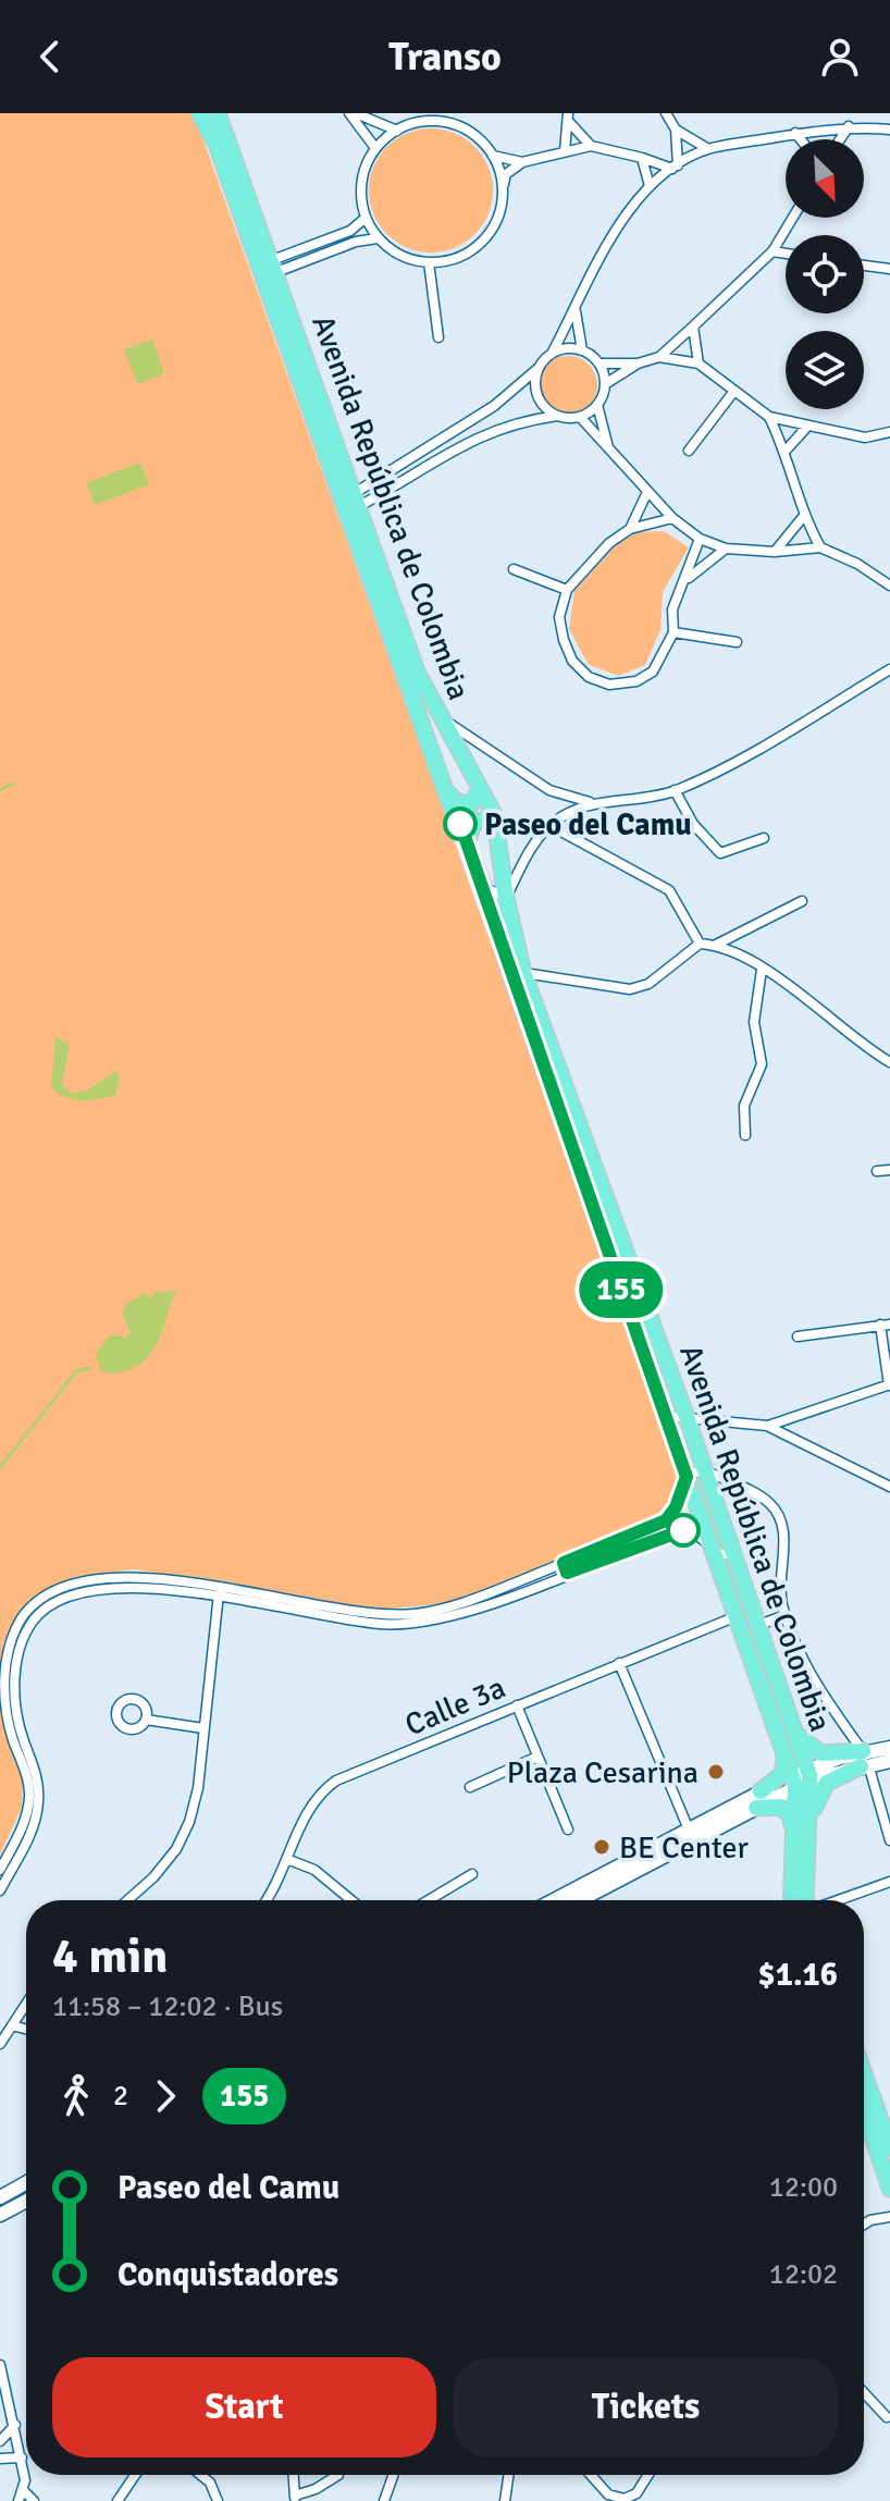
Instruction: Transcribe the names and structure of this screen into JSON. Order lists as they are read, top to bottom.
{
  "streets": {
    "main road": ["Avenida República de Colombia"],
    "street": ["Calle 3a"]
  },
  "crossings": [
    ["Avenida República de Colombia", "Calle 3a"]
  ],
  "places": ["Paseo del Camu", "Plaza Cesarina", "BE Center"],
  "lines": ["bus line 155"],
  "north": "bottom right",
  "page": {
    "header": "Transo",
    "on_map": "155",
    "heading": ["4 min", "11:58 – 12:02 · Bus", "$1.16"],
    "legs": ["2", "155"],
    "list": [
      {
        "name": "Paseo del Camu",
        "value": "12:00"
      },
      {
        "name": "Conquistadores",
        "value": "12:02"
      }
    ],
    "buttons": ["Start", "Tickets"]
  }
}
